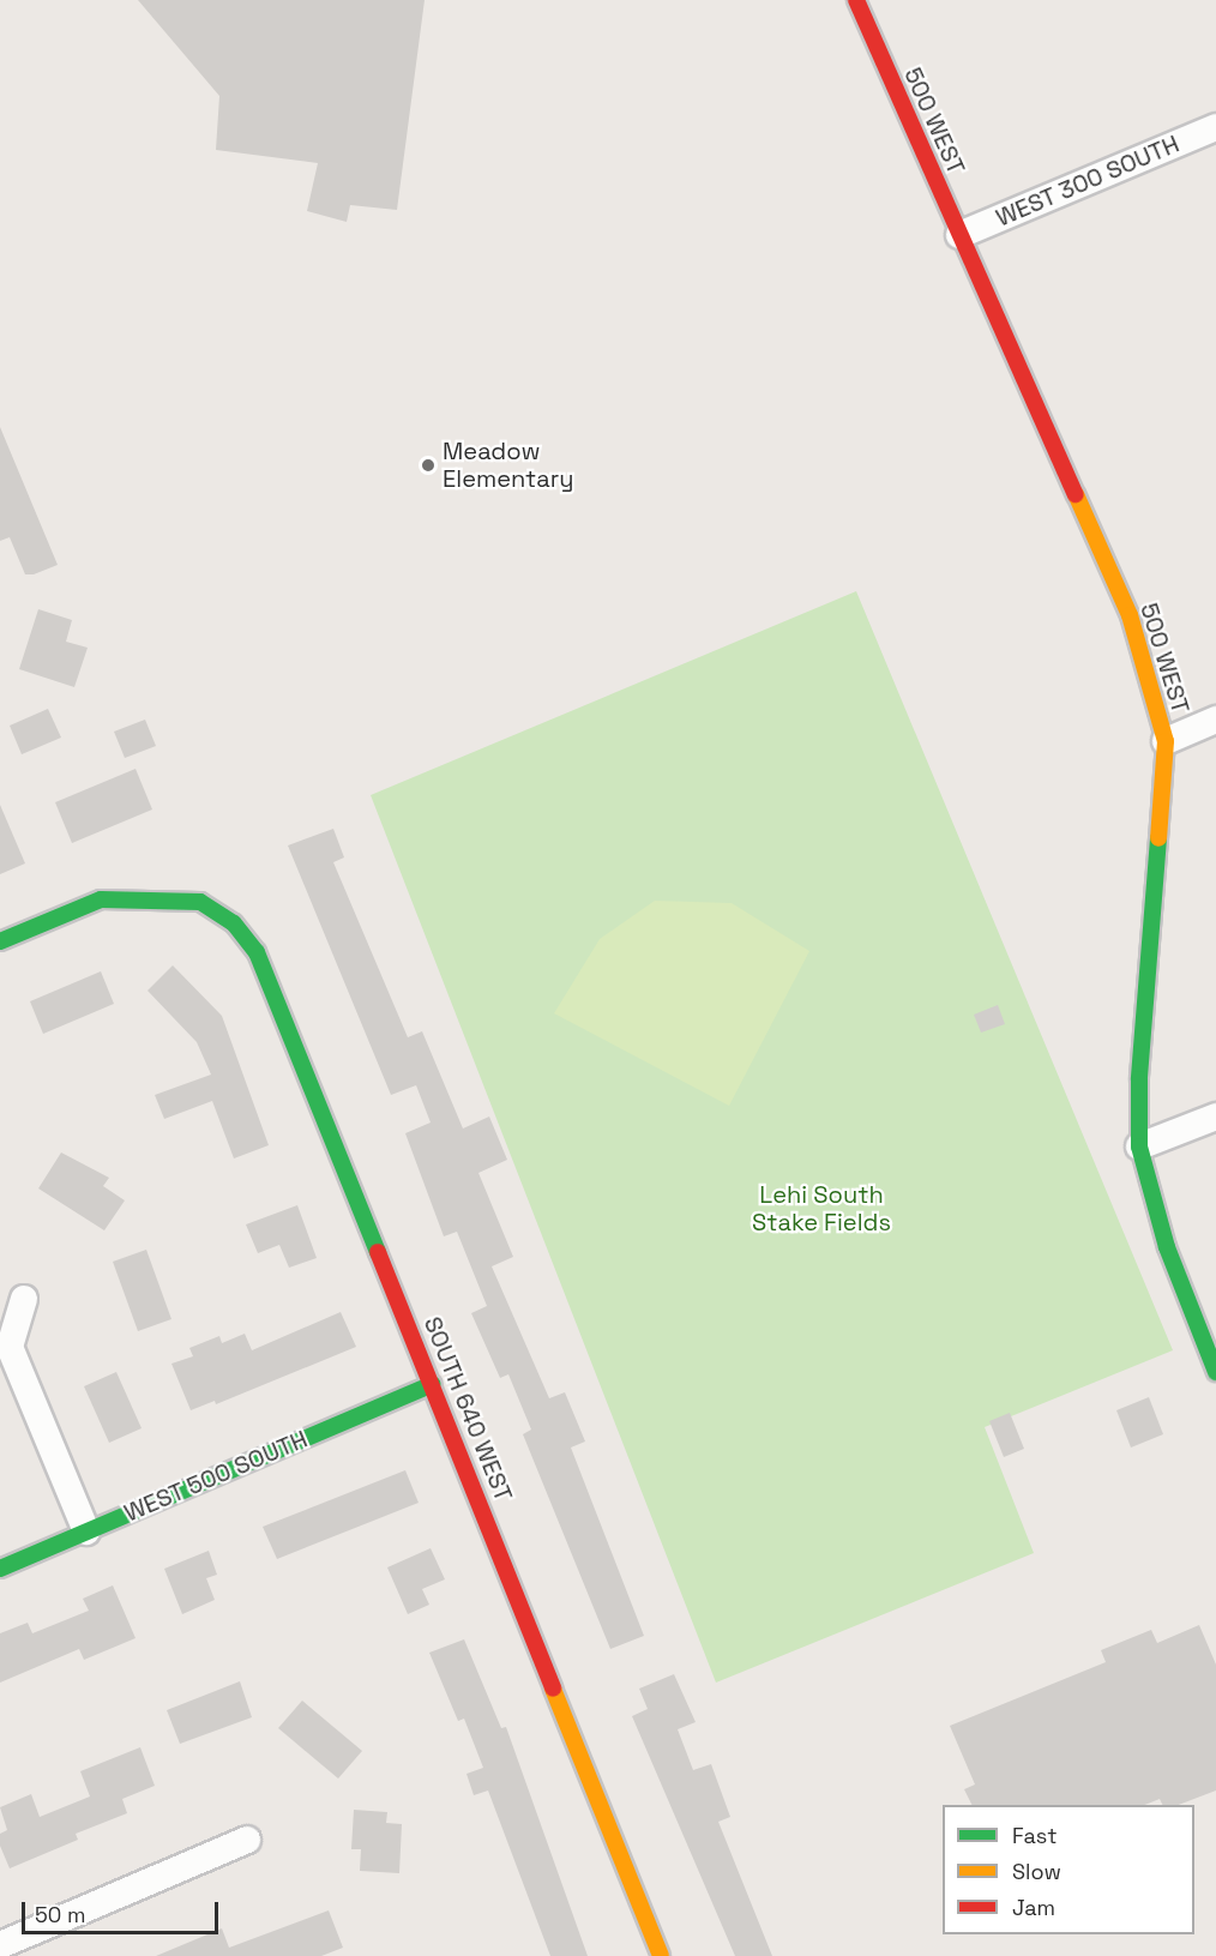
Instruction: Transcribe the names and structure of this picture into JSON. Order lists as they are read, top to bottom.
{
  "streets": {
    "street": [
      "500 WEST",
      "WEST 300 SOUTH",
      "SOUTH 640 WEST",
      "WEST 500 SOUTH"
    ]
  },
  "crossings": [
    ["500 WEST", "WEST 300 SOUTH"],
    ["SOUTH 640 WEST", "WEST 500 SOUTH"]
  ],
  "parks": ["Lehi South Stake Fields"],
  "places": ["Meadow Elementary"],
  "legend": ["Fast", "Slow", "Jam"],
  "scale_bar": "50 m"
}
